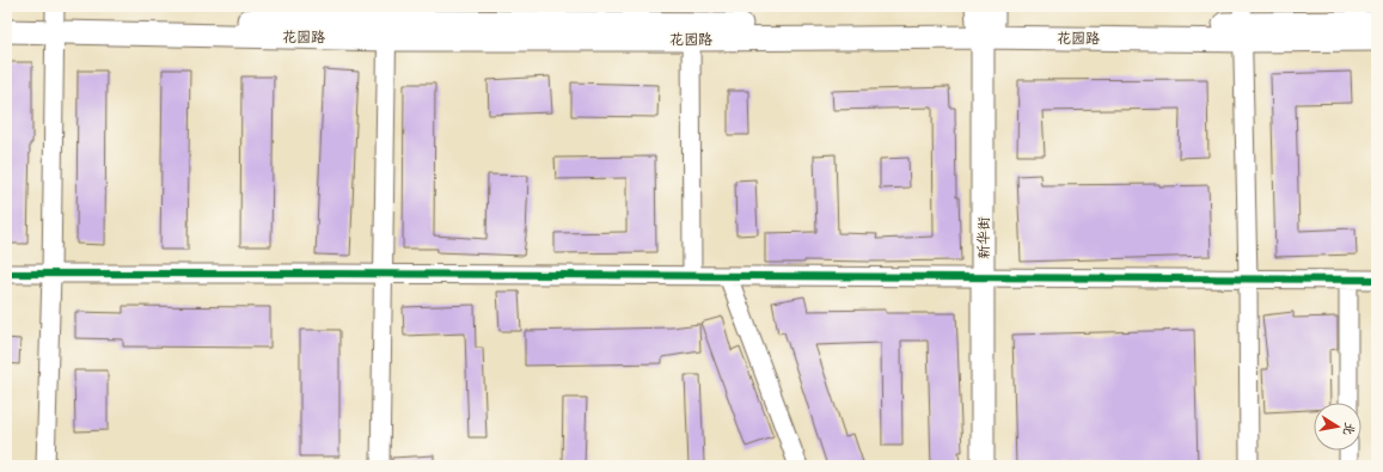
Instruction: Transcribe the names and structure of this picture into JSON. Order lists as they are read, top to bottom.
{
  "streets": {
    "main road": ["花园路", "新华街"]
  },
  "crossings": [
    ["花园路", "新华街"]
  ],
  "north": "right"
}
